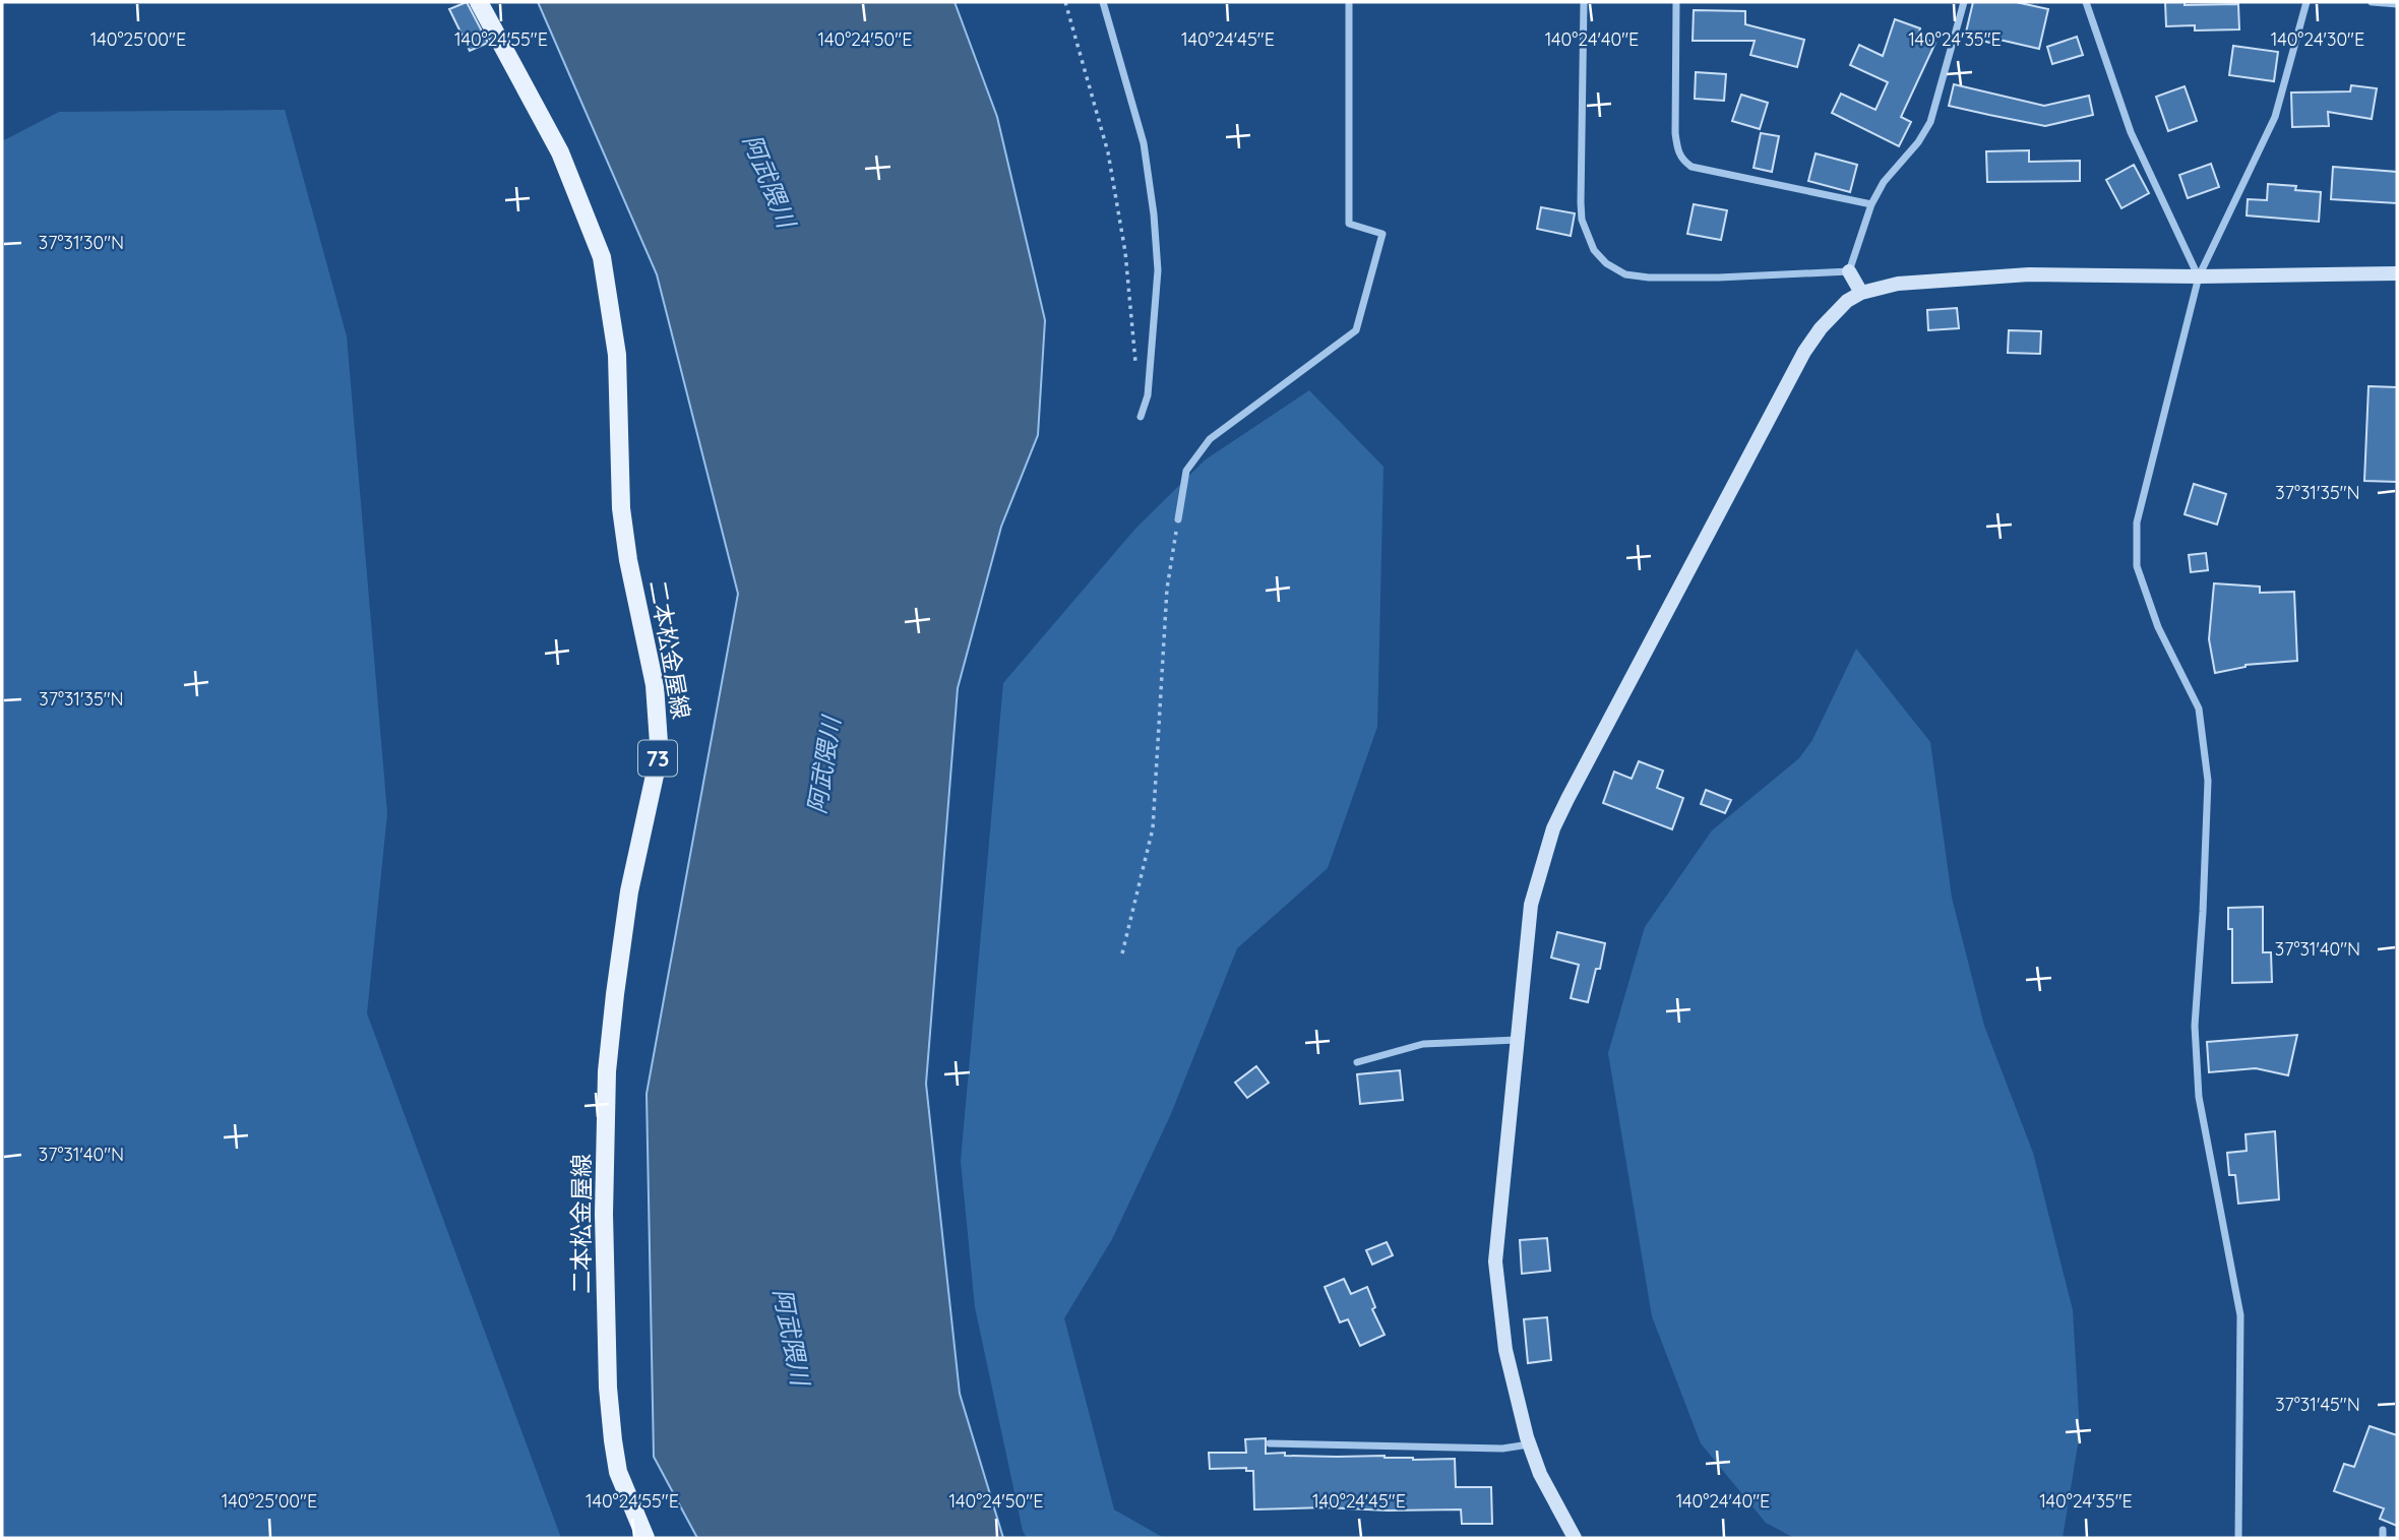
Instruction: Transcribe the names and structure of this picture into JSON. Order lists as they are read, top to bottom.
{
  "streets": {
    "main road": ["二本松金屋線", "73"]
  },
  "water": ["阿武隈川"],
  "coordinates": [
    "140°25'00\"E",
    "140°24'55\"E",
    "140°24'50\"E",
    "140°24'45\"E",
    "140°24'40\"E",
    "140°24'35\"E",
    "140°24'30\"E",
    "37°31'30\"N",
    "37°31'35\"N",
    "37°31'40\"N",
    "37°31'45\"N"
  ]
}
